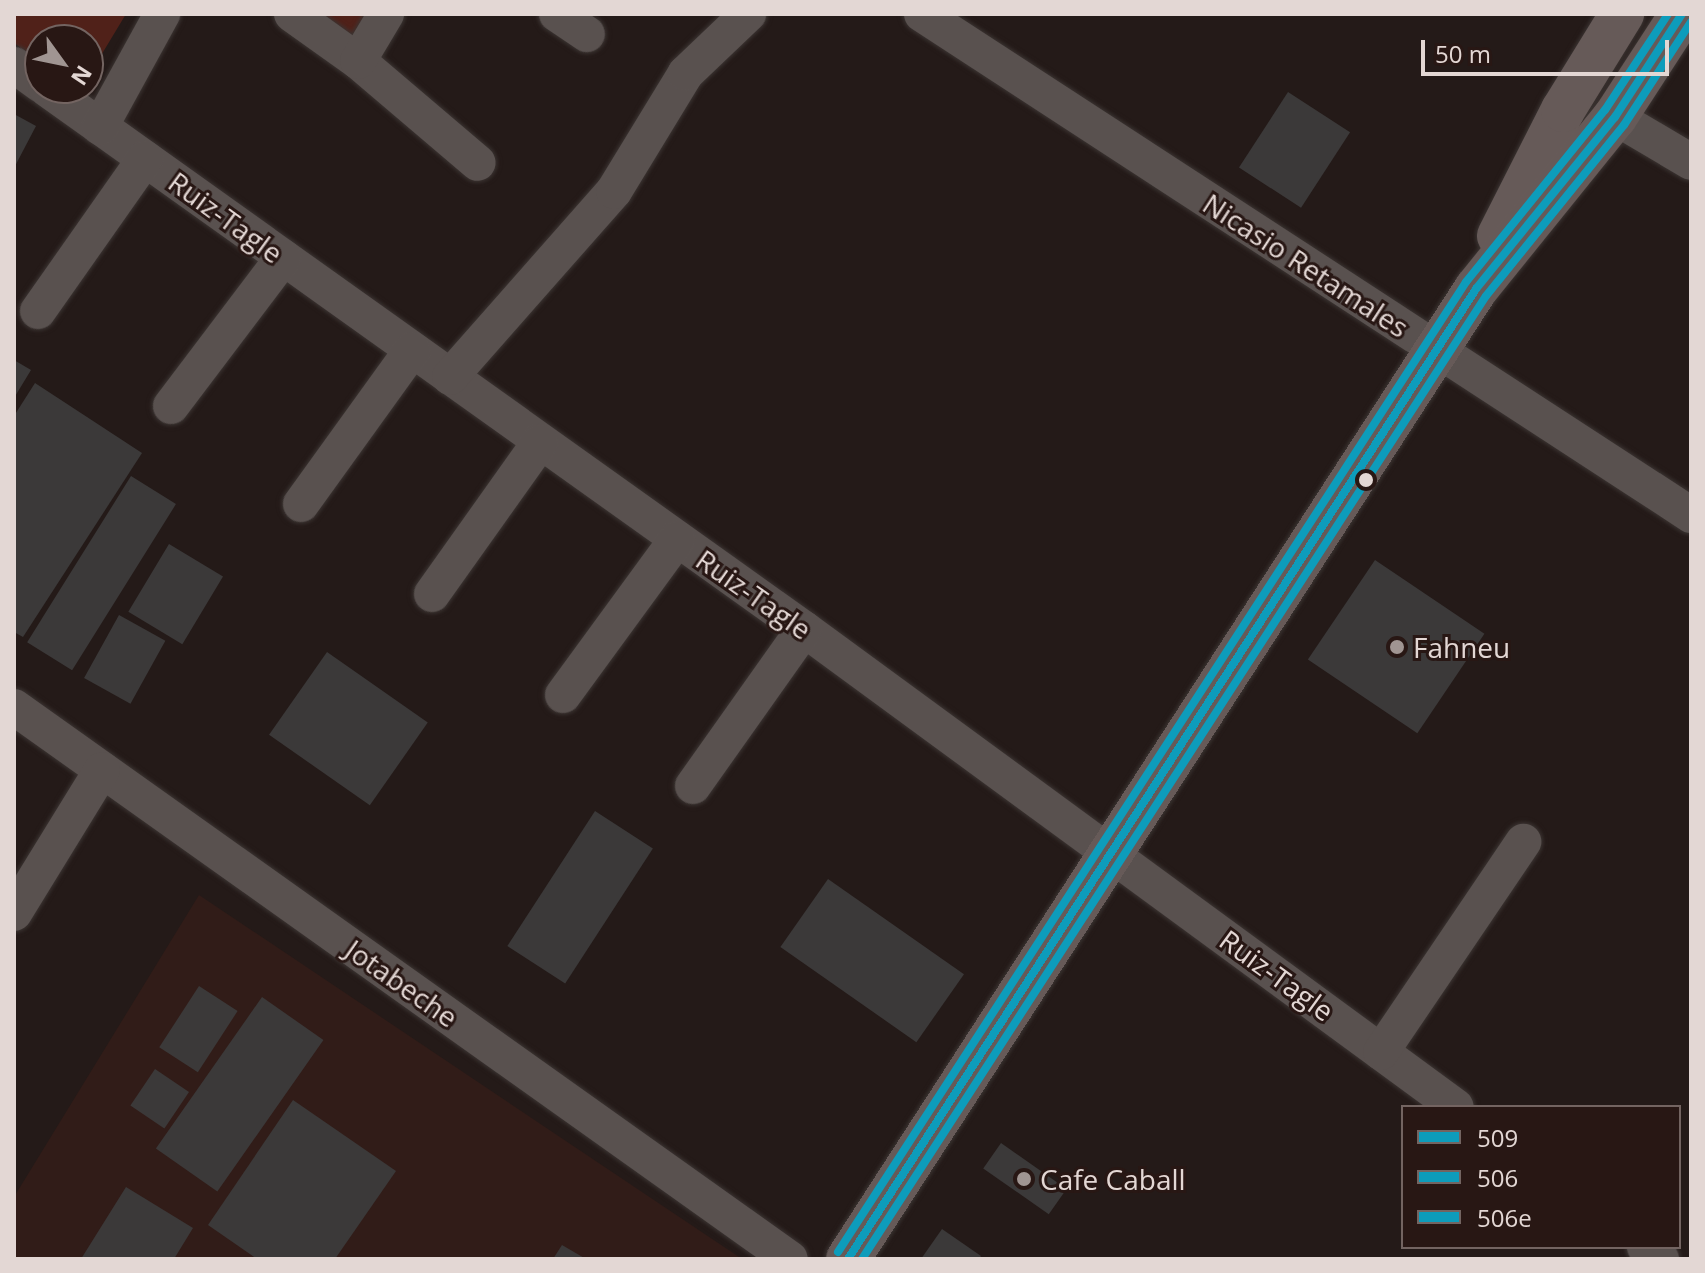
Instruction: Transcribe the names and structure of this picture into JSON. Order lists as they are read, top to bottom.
{
  "streets": {
    "street": ["Ruiz-Tagle", "Nicasio Retamales", "Jotabeche"]
  },
  "places": ["Fahneu", "Cafe Caball"],
  "lines": ["transit line 509", "transit line 506e", "transit line 506"],
  "legend": ["509", "506", "506e"],
  "scale_bar": "50 m",
  "north": "bottom right"
}
